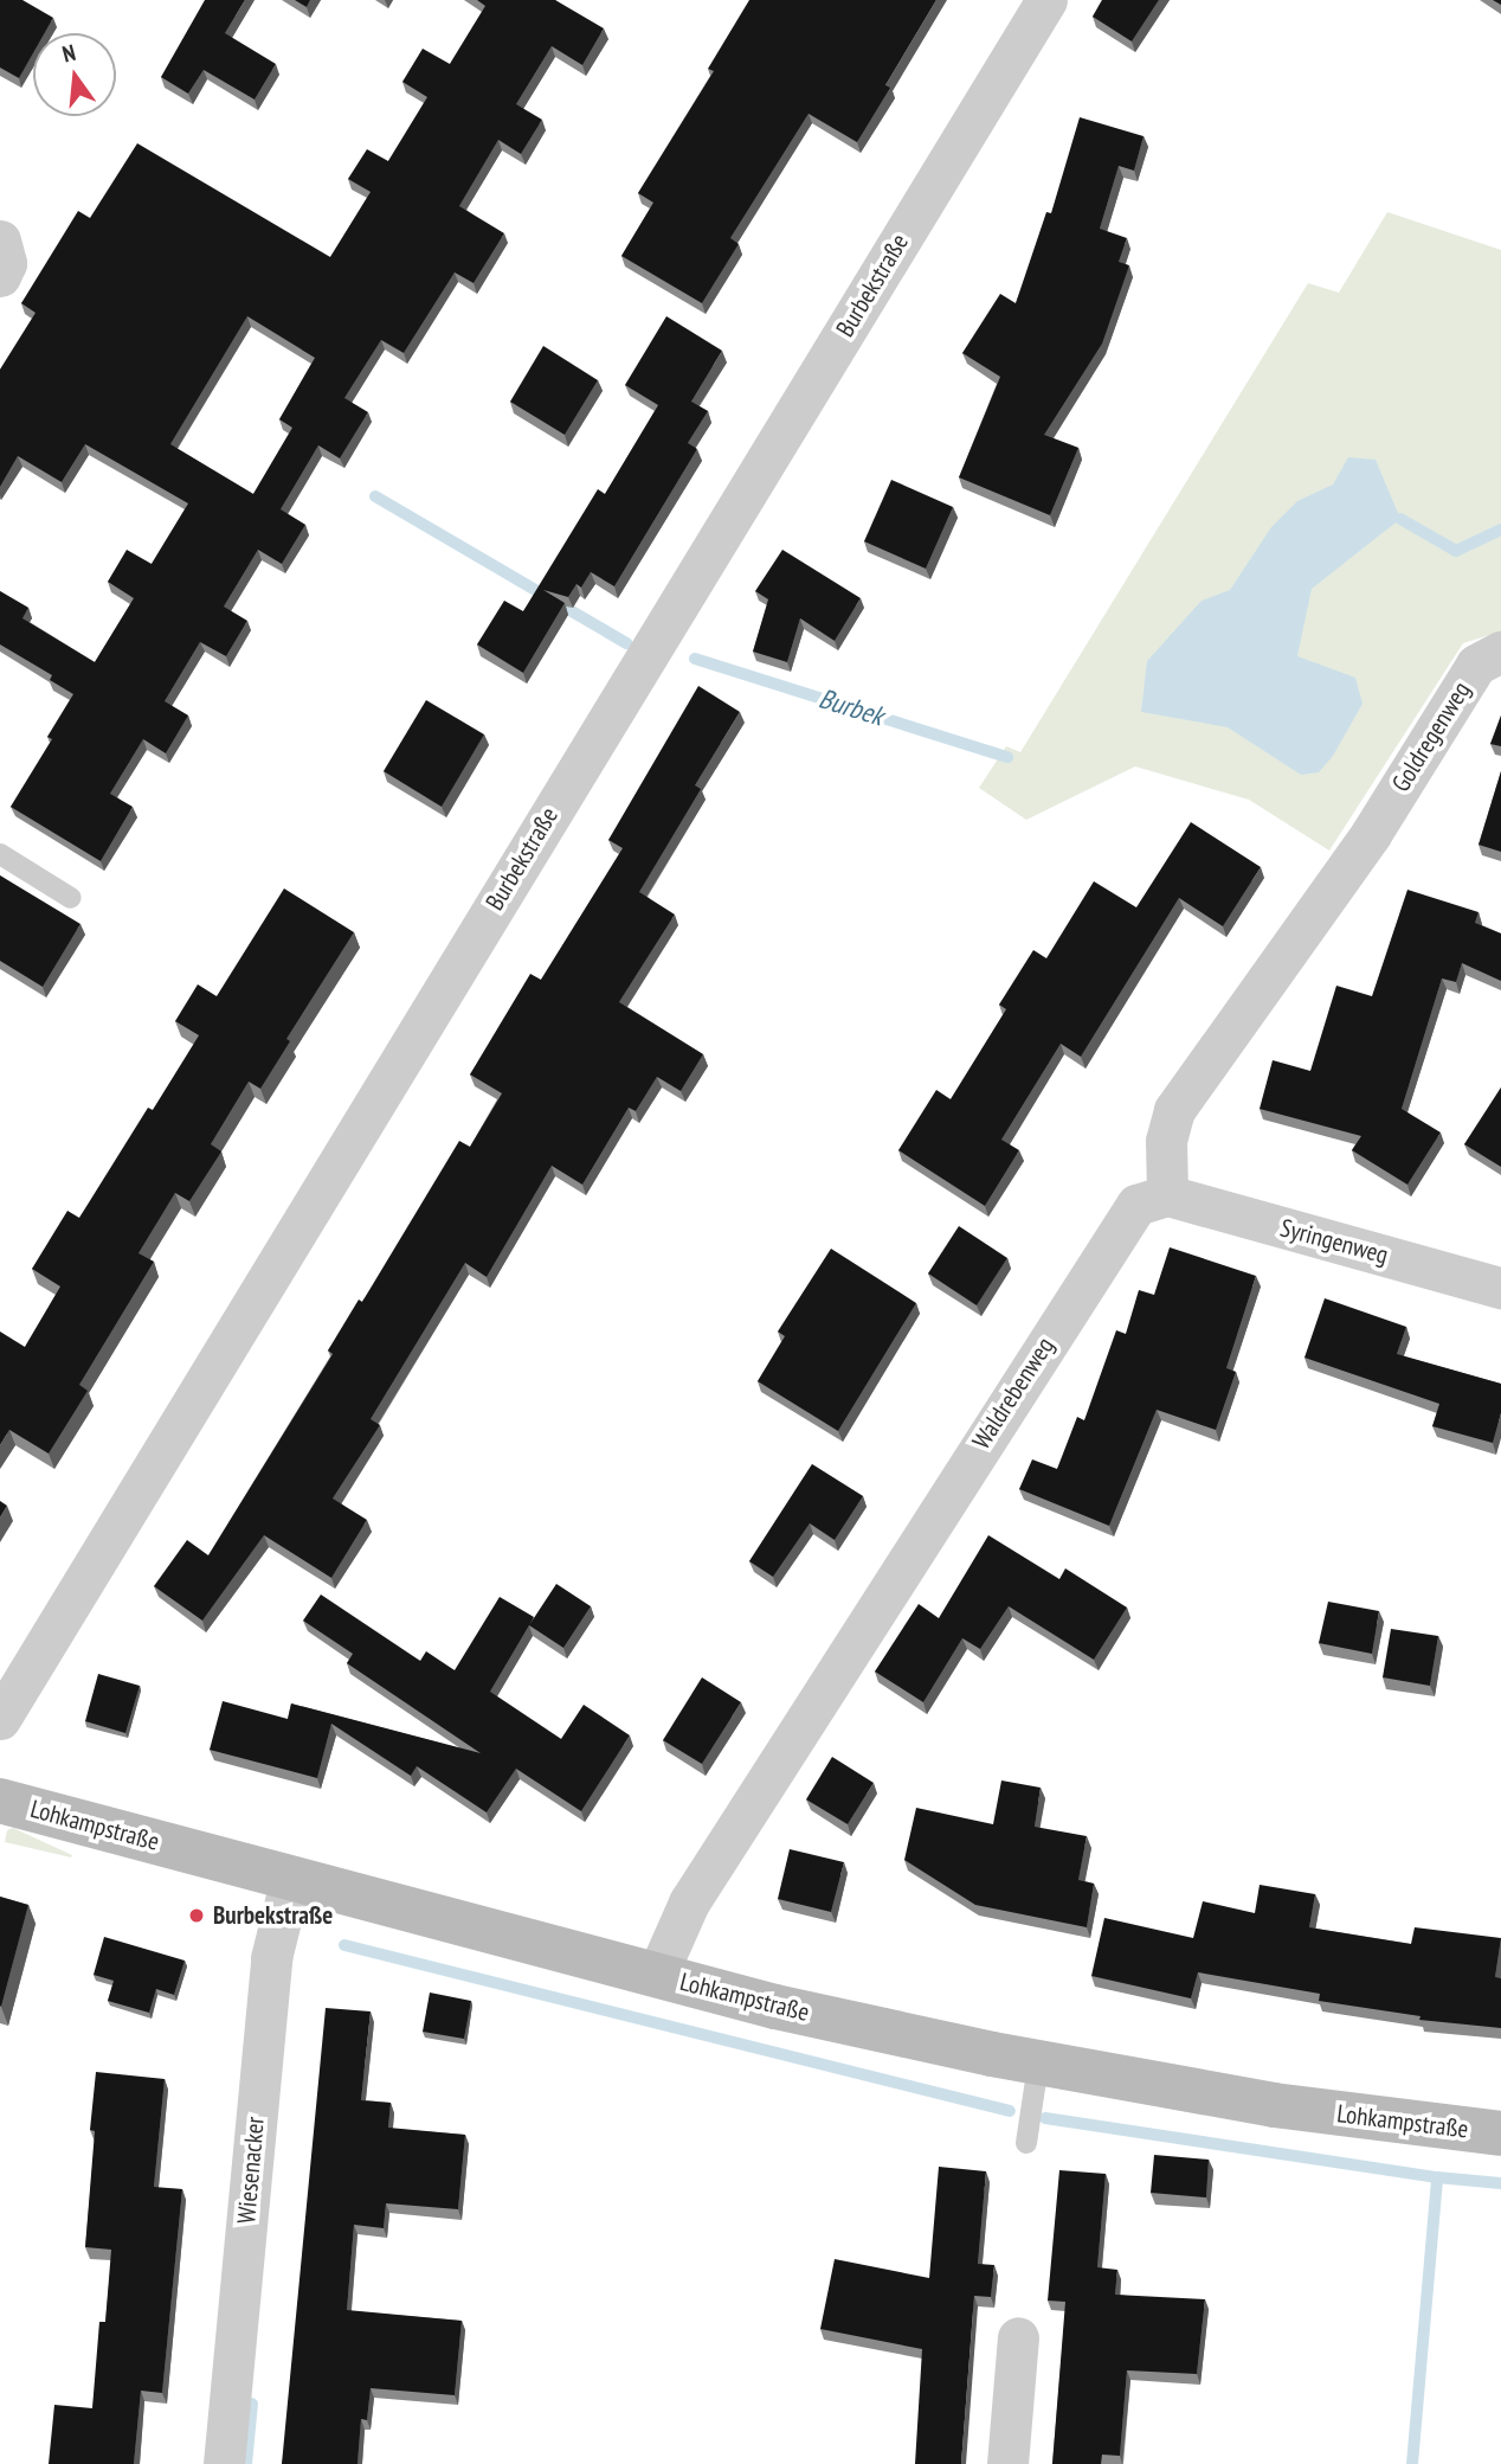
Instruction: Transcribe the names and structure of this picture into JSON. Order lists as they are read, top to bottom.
{
  "streets": {
    "street": [
      "Burbekstraße",
      "Goldregenweg",
      "Syringenweg",
      "Waldrebenweg",
      "Lohkampstraße",
      "Wiesenacker"
    ]
  },
  "crossings": [
    ["Goldregenweg", "Syringenweg"],
    ["Goldregenweg", "Waldrebenweg"],
    ["Syringenweg", "Waldrebenweg"],
    ["Waldrebenweg", "Lohkampstraße"],
    ["Lohkampstraße", "Wiesenacker"]
  ],
  "water": ["Burbek"],
  "places": ["Burbekstraße"],
  "north": "top"
}
